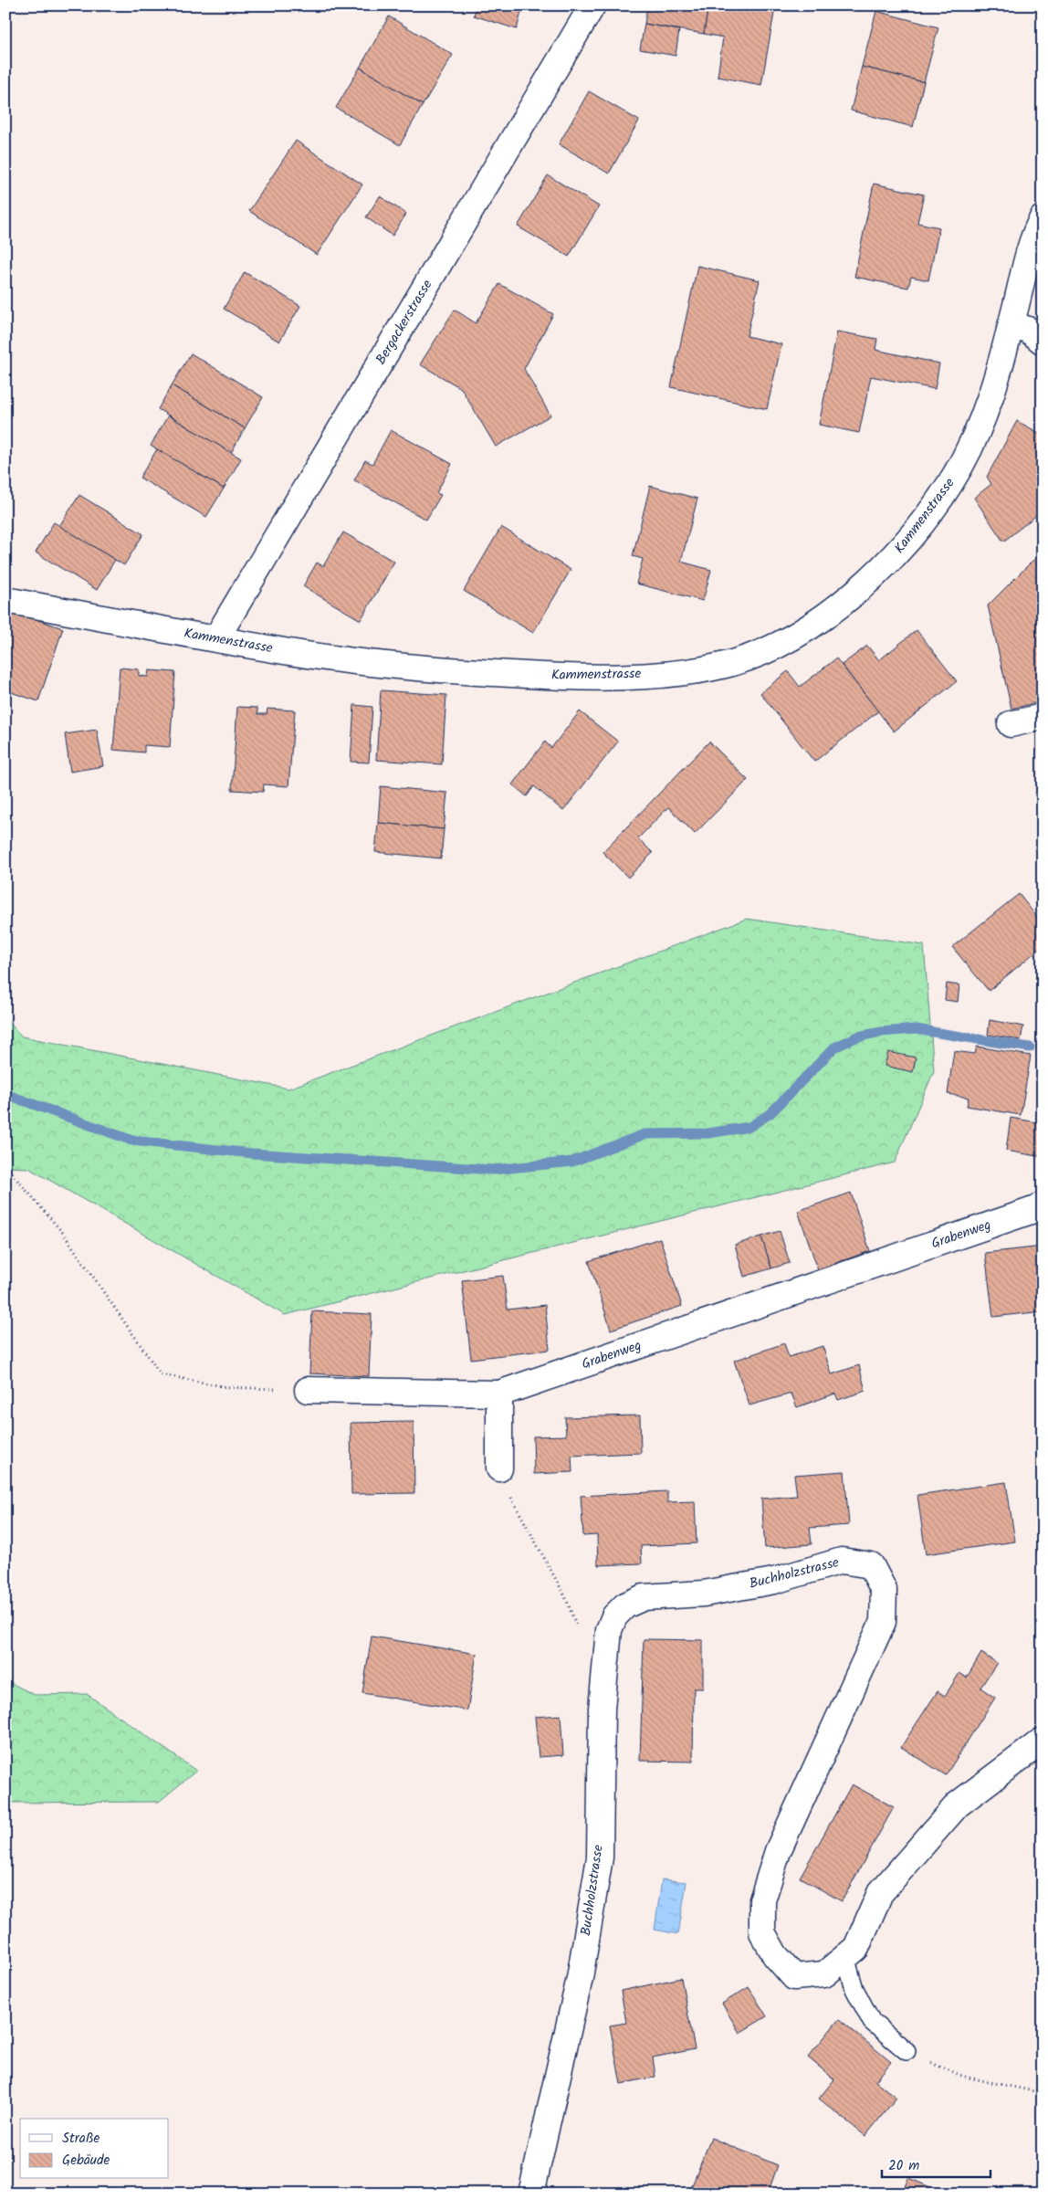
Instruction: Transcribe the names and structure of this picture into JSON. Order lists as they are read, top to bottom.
{
  "streets": {
    "street": [
      "Bergackerstrasse",
      "Kammenstrasse",
      "Grabenweg",
      "Buchholzstrasse"
    ]
  },
  "crossings": [
    ["Bergackerstrasse", "Kammenstrasse"]
  ],
  "legend": ["Straße", "Gebäude"],
  "scale_bar": "20 m"
}
